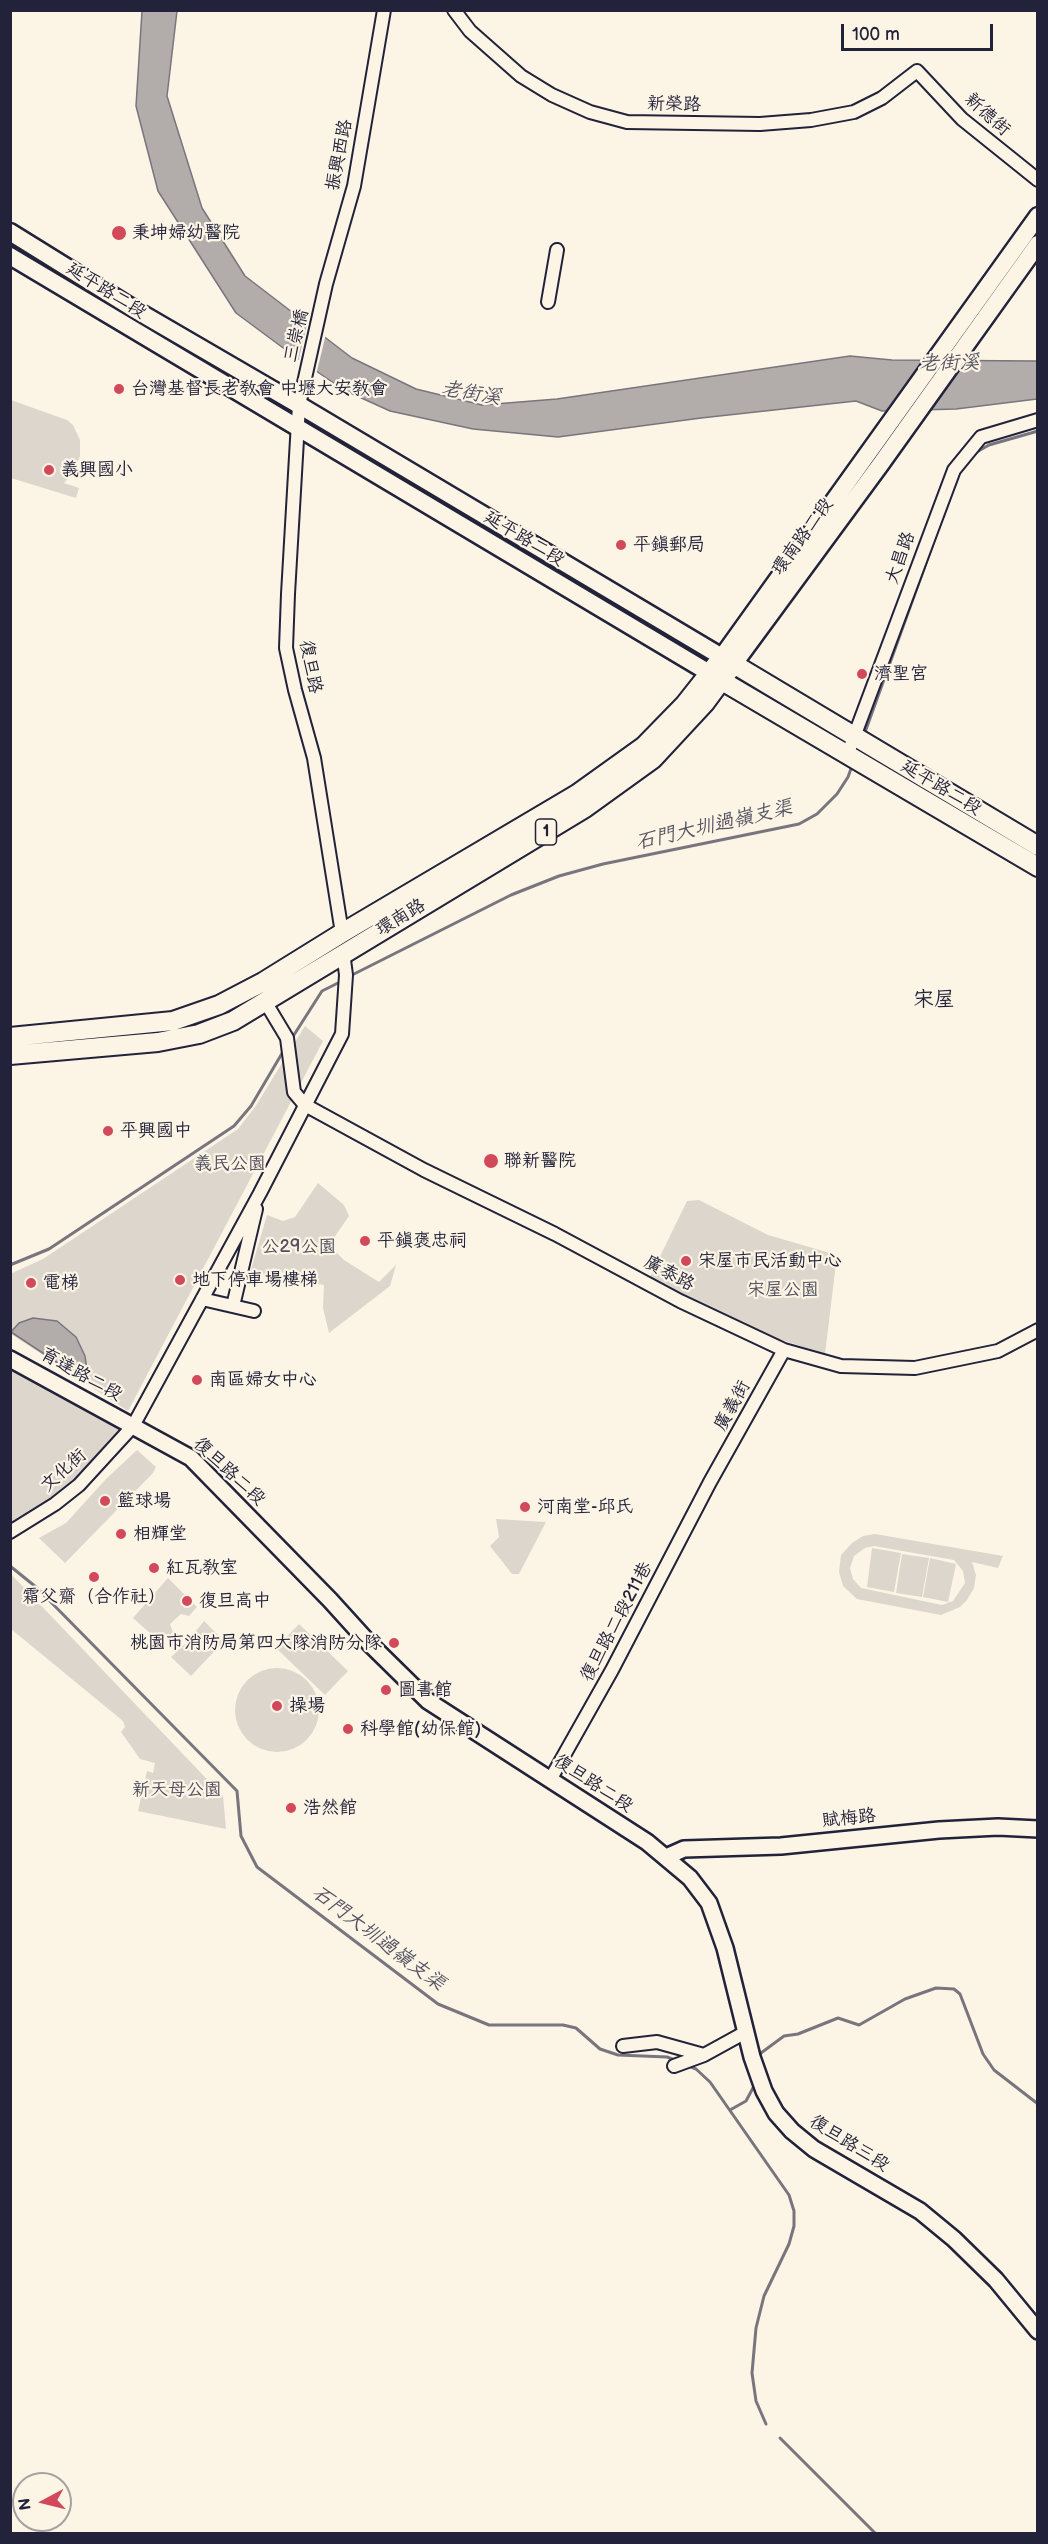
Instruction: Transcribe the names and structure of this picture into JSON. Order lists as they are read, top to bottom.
{
  "streets": {
    "main road": [
      "延平路二段",
      "環南路二段",
      "1",
      "環南路"
    ],
    "street": [
      "新榮路",
      "新德街",
      "振興西路",
      "三崇橋",
      "大昌路",
      "復旦路",
      "廣泰路",
      "育達路二段",
      "廣義街",
      "文化街",
      "復旦路二段",
      "復旦路二段211巷",
      "賦梅路",
      "復旦路三段"
    ]
  },
  "crossings": [
    ["新榮路", "新德街"],
    ["振興西路", "三崇橋"],
    ["延平路二段", "三崇橋"],
    ["延平路二段", "環南路二段"],
    ["延平路二段", "大昌路"],
    ["延平路二段", "復旦路"],
    ["延平路二段", "環南路"],
    ["三崇橋", "復旦路"],
    ["環南路二段", "環南路"],
    ["復旦路", "環南路"],
    ["廣泰路", "廣義街"],
    ["育達路二段", "文化街"],
    ["育達路二段", "復旦路二段"],
    ["廣義街", "復旦路二段211巷"],
    ["文化街", "復旦路二段"],
    ["復旦路二段", "復旦路二段211巷"],
    ["復旦路二段", "賦梅路"],
    ["復旦路二段", "復旦路三段"]
  ],
  "districts": ["宋屋"],
  "water": ["老街溪", "石門大圳過嶺支渠"],
  "parks": [
    "義民公園",
    "公29公園",
    "宋屋公園",
    "新天母公園"
  ],
  "places": [
    "秉坤婦幼醫院",
    "台灣基督長老教會 中壢大安教會",
    "義興國小",
    "平鎮郵局",
    "濟聖宮",
    "平興國中",
    "聯新醫院",
    "平鎮褒忠祠",
    "宋屋市民活動中心",
    "地下停車場樓梯",
    "電梯",
    "南區婦女中心",
    "籃球場",
    "河南堂-邱氏",
    "相輝堂",
    "紅瓦教室",
    "霜父齋（合作社）",
    "復旦高中",
    "桃園市消防局第四大隊消防分隊",
    "圖書館",
    "操場",
    "科學館(幼保館)",
    "浩然館"
  ],
  "scale_bar": "100 m",
  "north": "left"
}
